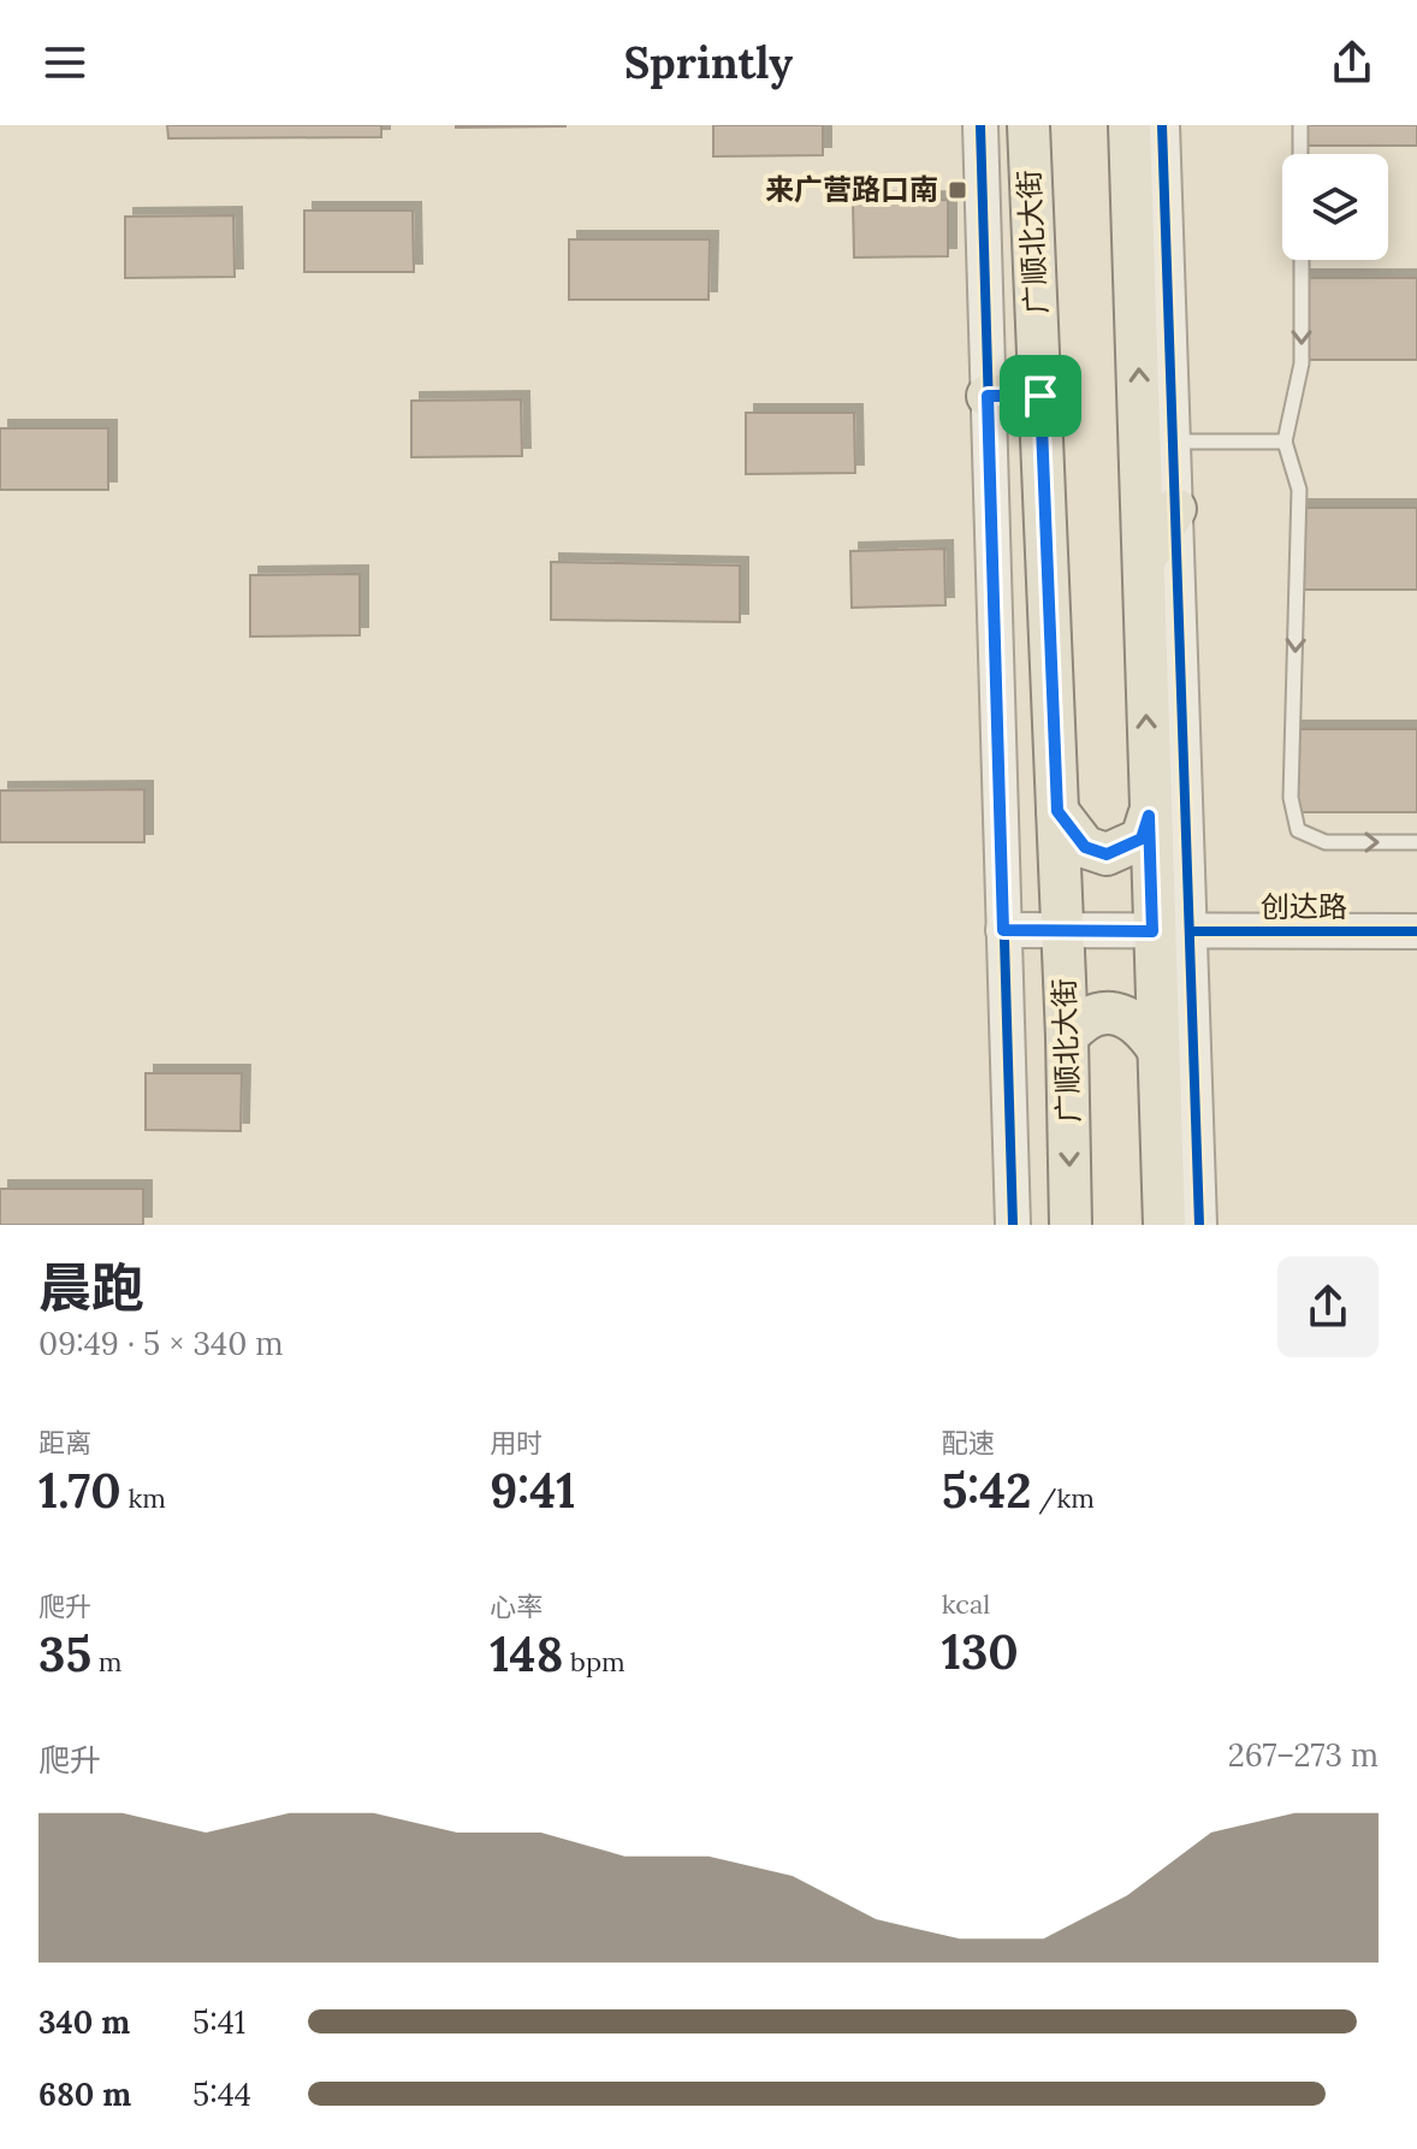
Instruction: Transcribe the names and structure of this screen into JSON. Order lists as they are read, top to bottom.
{
  "streets": {
    "main road": ["广顺北大街"],
    "street": ["创达路"]
  },
  "crossings": [
    ["广顺北大街", "创达路"]
  ],
  "places": {
    "transit": ["来广营路口南"]
  },
  "page": {
    "header": "Sprintly",
    "heading": ["晨跑", "09:49 · 5 × 340 m"],
    "stats": [
      ["距离", "1.70 km"],
      ["用时", "9:41"],
      ["配速", "5:42 /km"],
      ["爬升", "35 m"],
      ["心率", "148 bpm"],
      ["kcal", "130"]
    ],
    "chart": ["爬升", "267–273 m"],
    "list": [
      {
        "name": "340 m",
        "note": "5:41"
      },
      {
        "name": "680 m",
        "note": "5:44"
      }
    ]
  }
}
